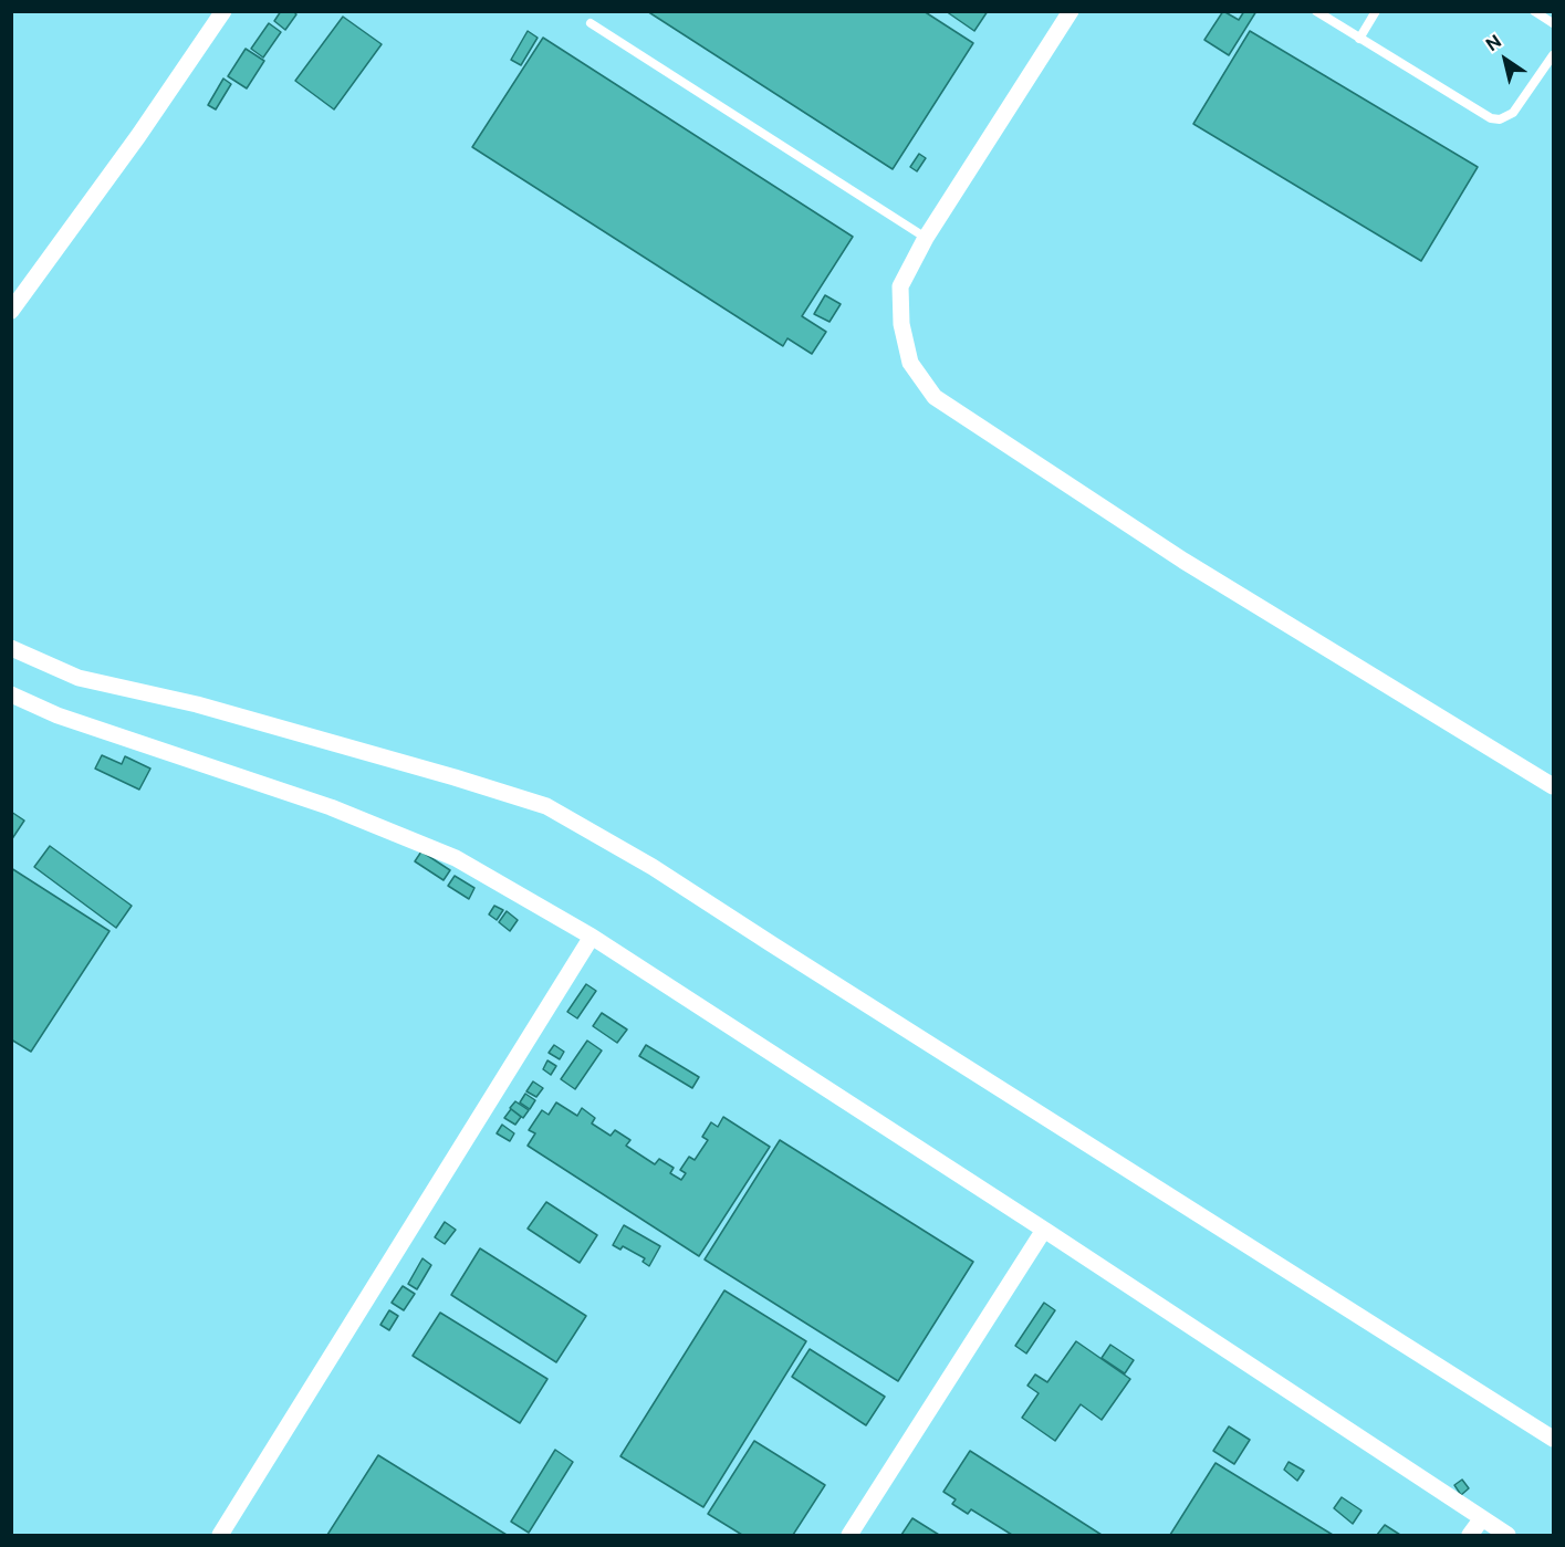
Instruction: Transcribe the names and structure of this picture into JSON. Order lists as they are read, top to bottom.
{
  "north": "top left"
}
